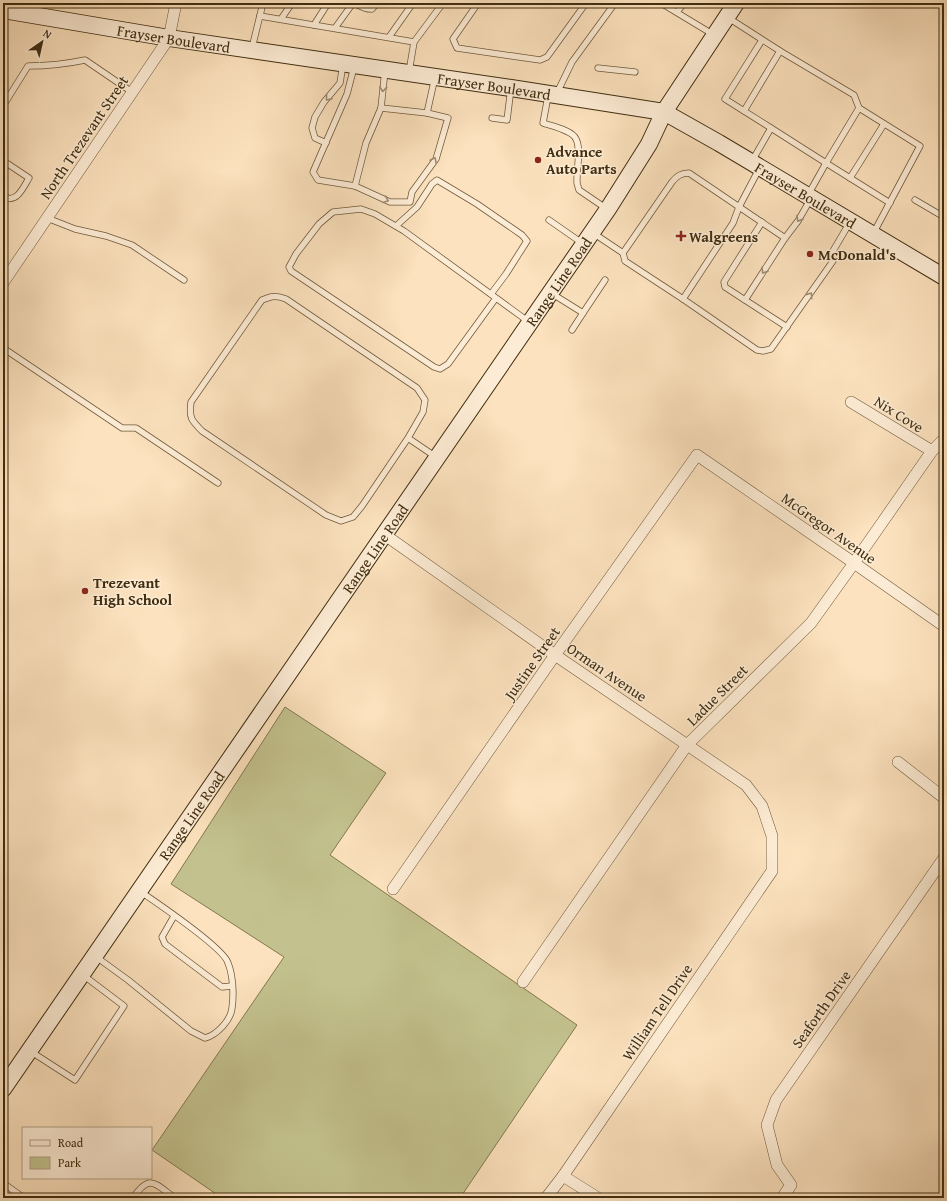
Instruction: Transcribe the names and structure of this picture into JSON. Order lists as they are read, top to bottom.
{
  "streets": {
    "main road": ["Frayser Boulevard", "Range Line Road"],
    "street": [
      "North Trezevant Street",
      "Nix Cove",
      "McGregor Avenue",
      "Justine Street",
      "Orman Avenue",
      "Ladue Street",
      "Seaforth Drive",
      "William Tell Drive"
    ]
  },
  "crossings": [
    ["Frayser Boulevard", "North Trezevant Street"],
    ["Frayser Boulevard", "Range Line Road"],
    ["Range Line Road", "Orman Avenue"],
    ["Nix Cove", "Ladue Street"],
    ["McGregor Avenue", "Justine Street"],
    ["McGregor Avenue", "Ladue Street"],
    ["Justine Street", "Orman Avenue"],
    ["Orman Avenue", "Ladue Street"],
    ["Orman Avenue", "William Tell Drive"]
  ],
  "places": {
    "other": ["Advance Auto Parts", "McDonald's", "Trezevant High School"],
    "health": ["Walgreens"]
  },
  "legend": ["Road", "Park"],
  "north": "top right"
}
